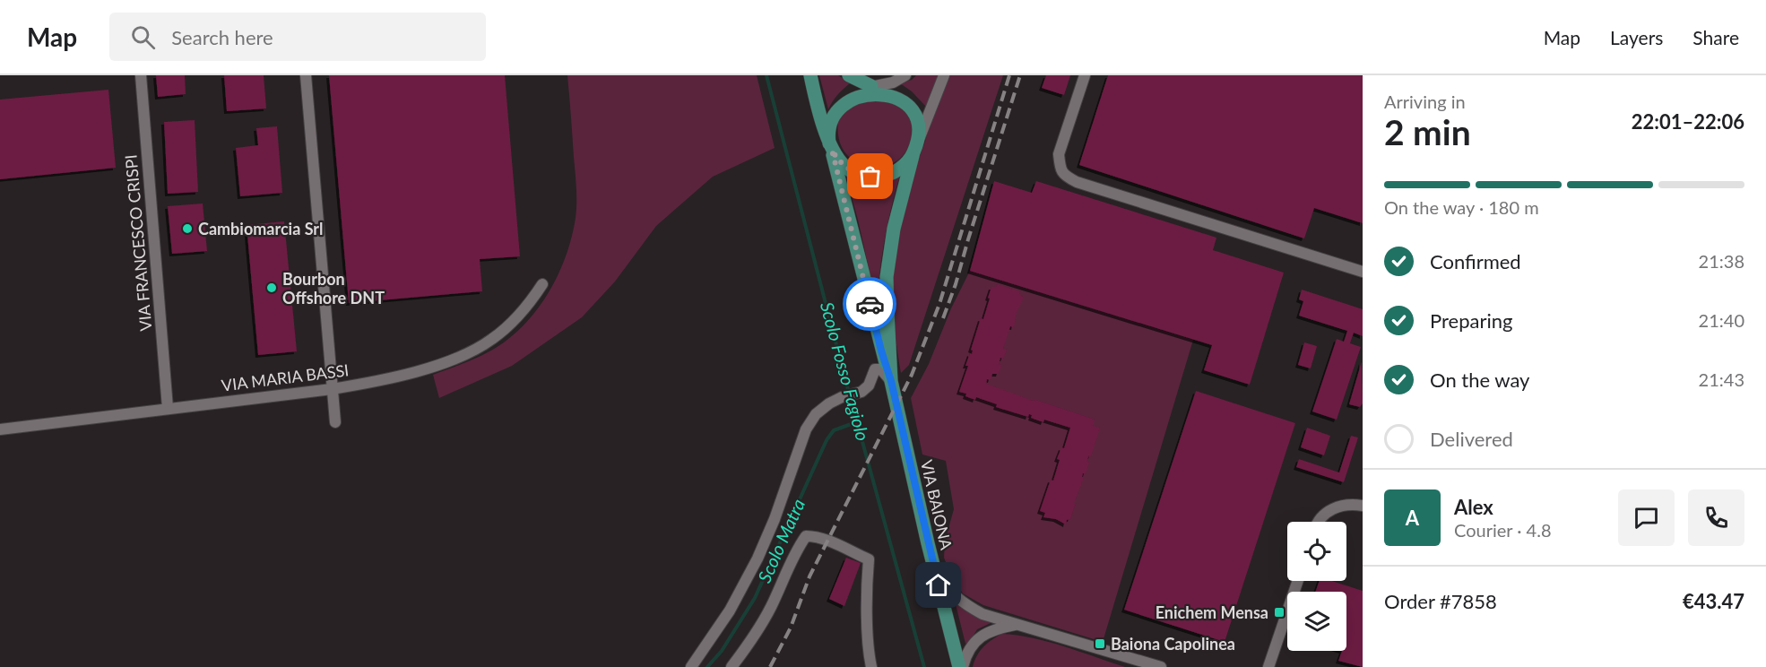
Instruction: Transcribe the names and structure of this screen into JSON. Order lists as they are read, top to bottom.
{
  "streets": {
    "main road": ["VIA BAIONA"],
    "street": ["VIA FRANCESCO CRISPI", "VIA MARIA BASSI"]
  },
  "crossings": [
    ["VIA FRANCESCO CRISPI", "VIA MARIA BASSI"]
  ],
  "water": ["Scolo Fosso Fagiolo", "Scolo Matra"],
  "places": {
    "other": ["Cambiomarcia Srl", "Bourbon Offshore DNT"],
    "transit": ["Enichem Mensa", "Baiona Capolinea"]
  },
  "page": {
    "header": "Map",
    "search": "Search here",
    "nav": ["Map", "Layers", "Share"],
    "heading": ["2 min", "Arriving in", "22:01–22:06"],
    "panel": [
      "Alex",
      "Courier · 4.8",
      "Order #7858",
      "€43.47"
    ],
    "bar": "On the way · 180 m",
    "list": [
      ["Confirmed", "21:38"],
      ["Preparing", "21:40"],
      ["On the way", "21:43"],
      "Delivered"
    ],
    "round": "A"
  }
}
